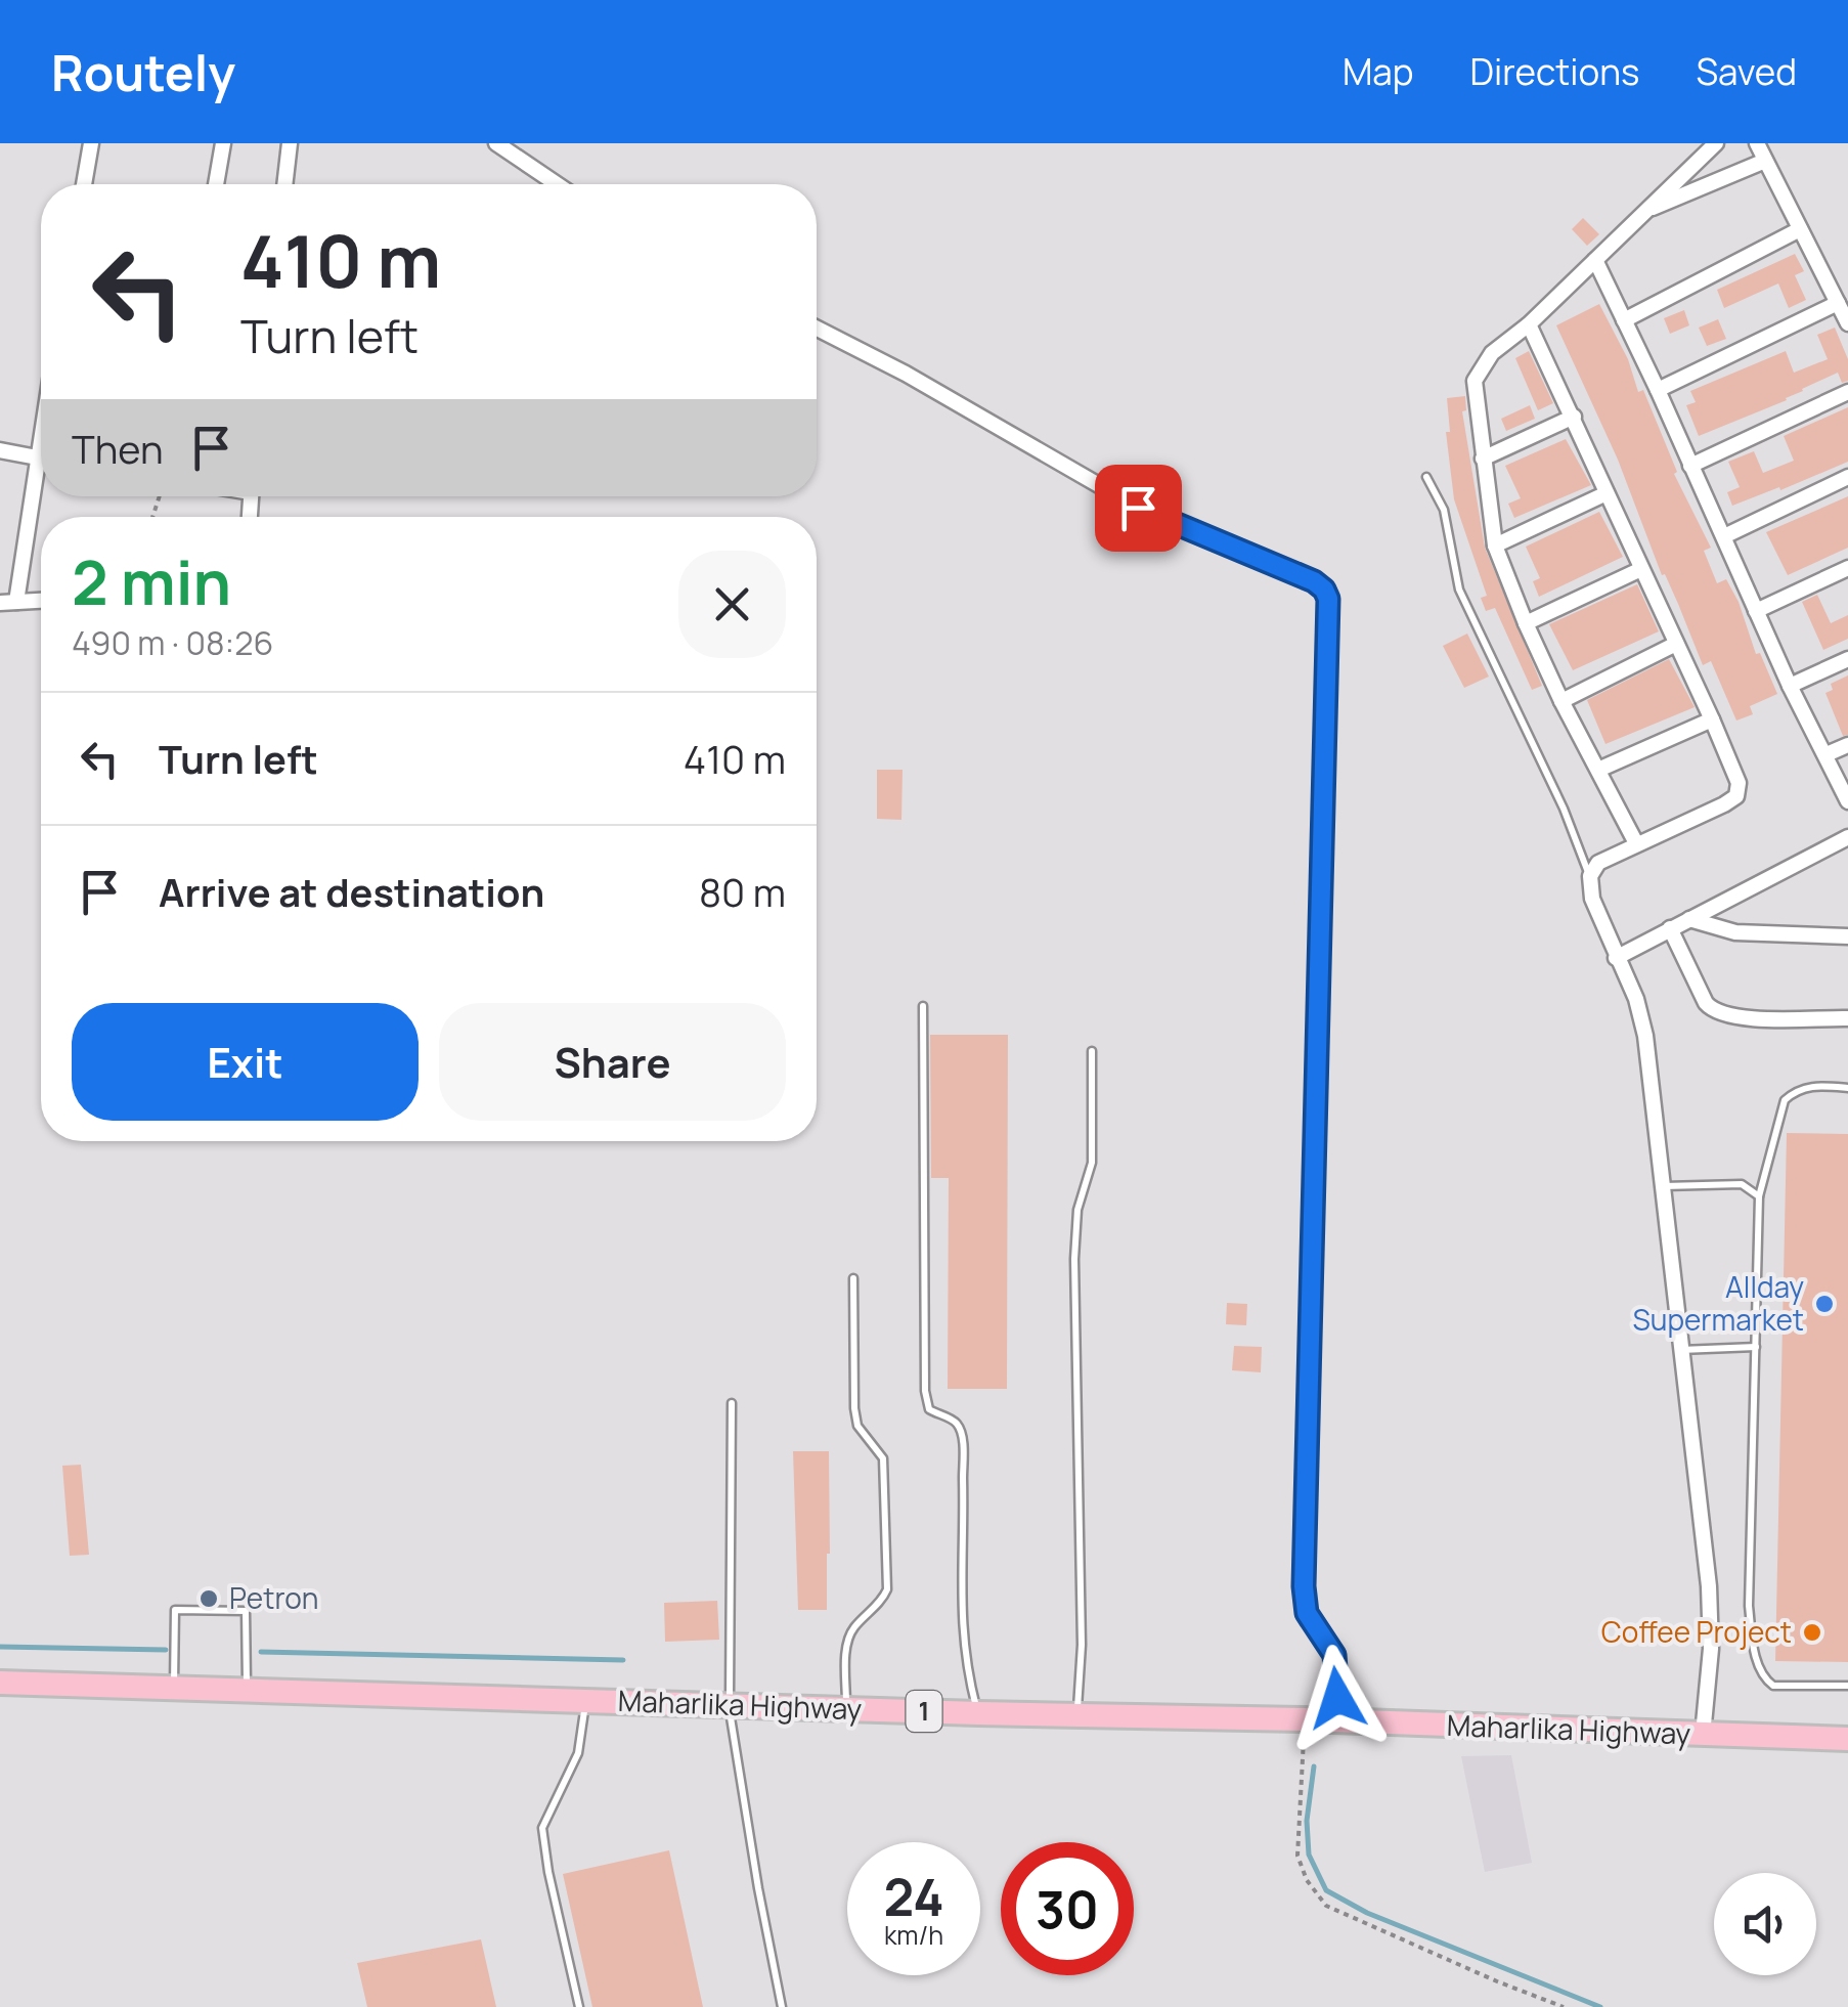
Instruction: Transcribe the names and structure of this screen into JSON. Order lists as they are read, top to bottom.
{
  "streets": {
    "main road": ["Maharlika Highway", "1"]
  },
  "places": ["Allday Supermarket", "Petron", "Coffee Project"],
  "page": {
    "header": "Routely",
    "nav": ["Map", "Directions", "Saved"],
    "turn": ["410 m", "Turn left"],
    "then": "Then",
    "heading": ["2 min", "490 m · 08:26"],
    "list": [
      {
        "name": "Turn left",
        "value": "410 m"
      },
      {
        "name": "Arrive at destination",
        "value": "80 m"
      }
    ],
    "buttons": ["Exit", "Share"],
    "speed": "24 km/h",
    "limit": "30"
  }
}
